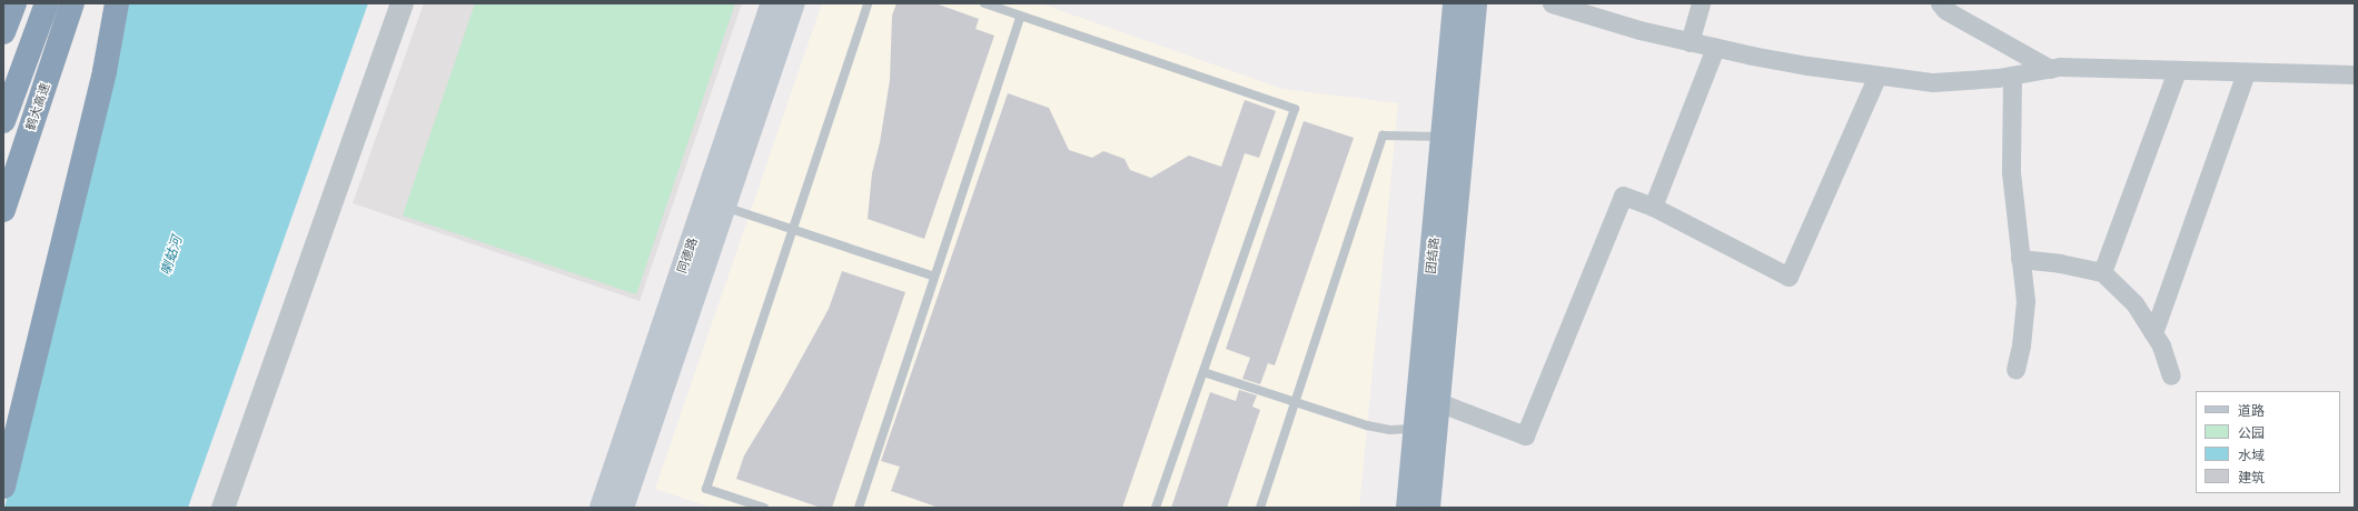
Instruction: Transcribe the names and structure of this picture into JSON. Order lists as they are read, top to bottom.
{
  "streets": {
    "highway": ["鹤大高速", "团结路"],
    "main road": ["同德路"]
  },
  "water": ["喇蛄河"],
  "legend": [
    "道路",
    "公园",
    "水域",
    "建筑"
  ]
}
